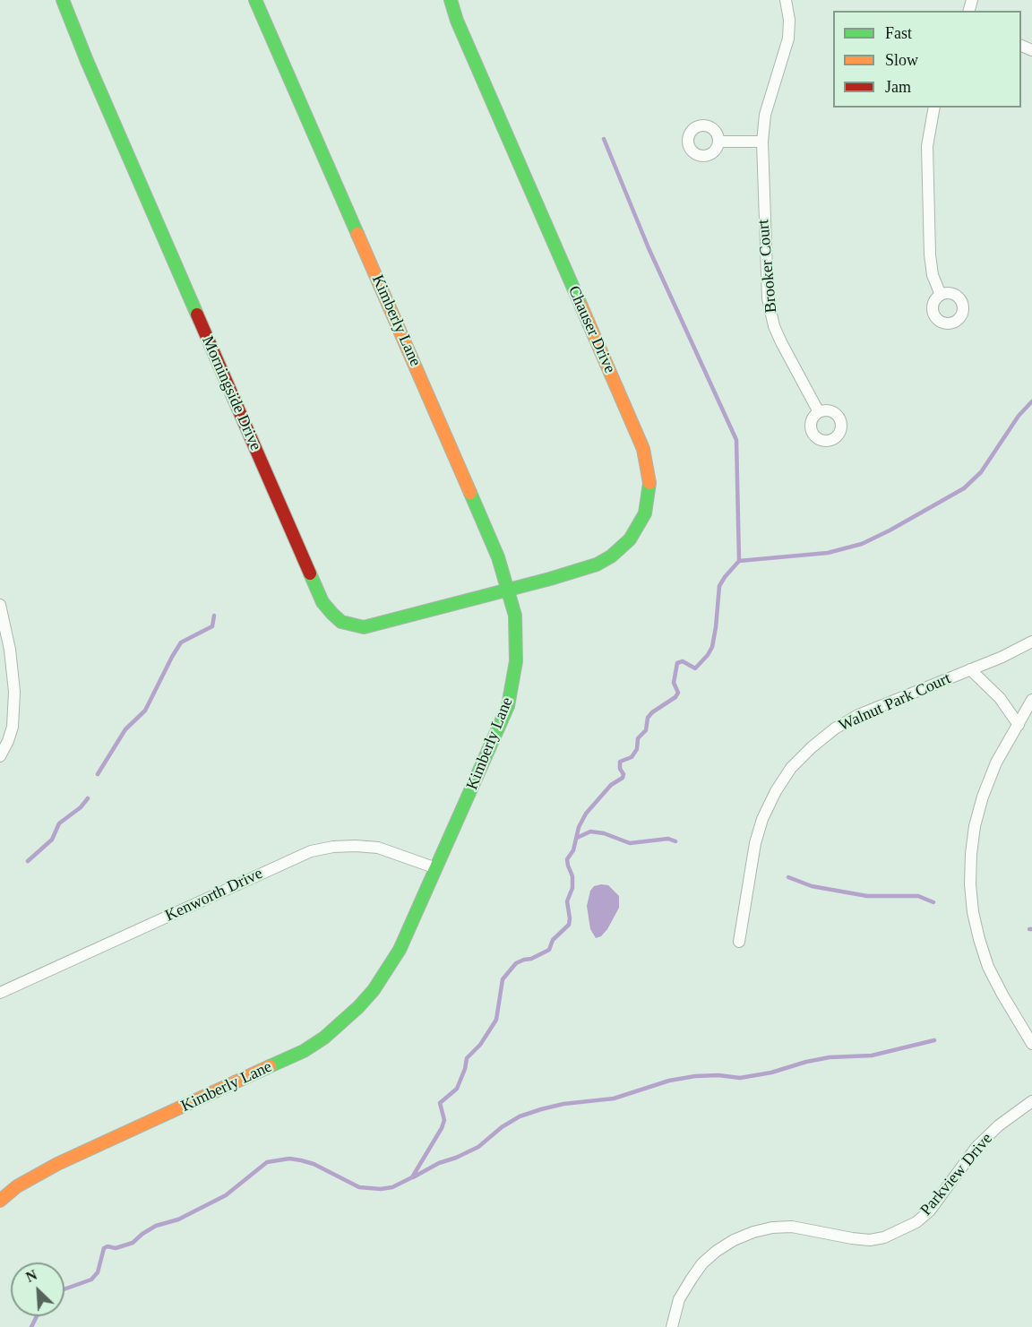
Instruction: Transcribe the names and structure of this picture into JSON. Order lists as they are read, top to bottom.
{
  "streets": {
    "street": [
      "Brooker Court",
      "Kimberly Lane",
      "Chauser Drive",
      "Morningside Drive",
      "Walnut Park Court",
      "Kenworth Drive",
      "Parkview Drive"
    ]
  },
  "crossings": [
    ["Kimberly Lane", "Chauser Drive"],
    ["Kimberly Lane", "Morningside Drive"],
    ["Kimberly Lane", "Kenworth Drive"],
    ["Chauser Drive", "Morningside Drive"]
  ],
  "legend": ["Fast", "Slow", "Jam"],
  "north": "top left"
}
